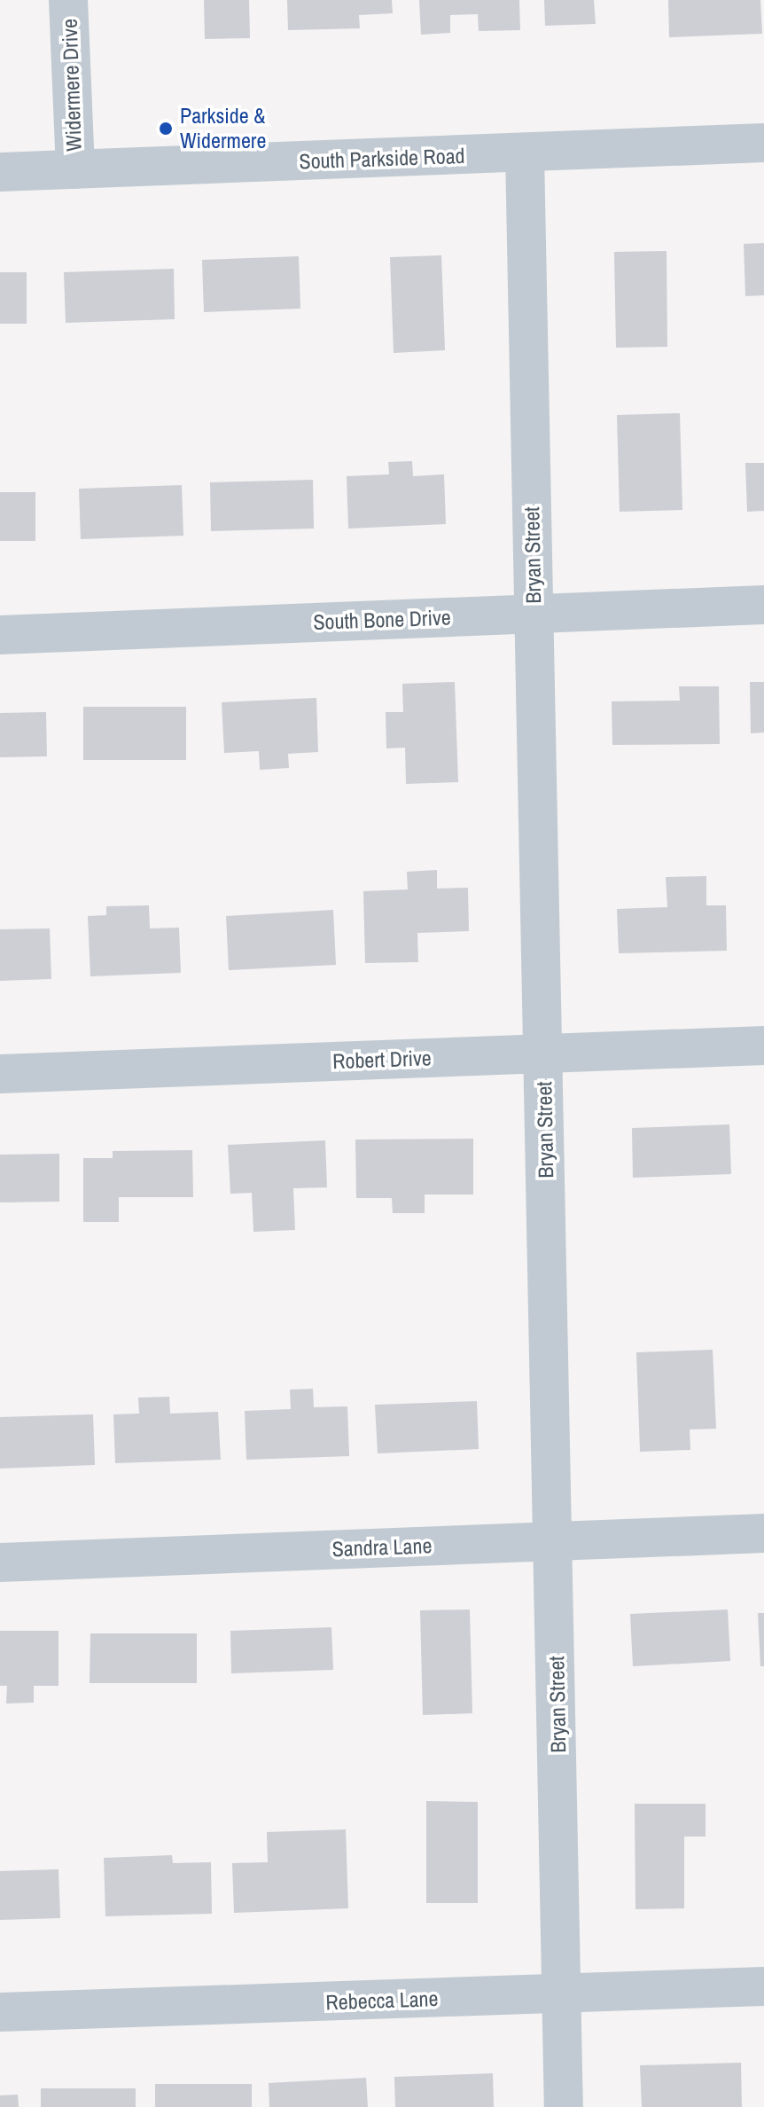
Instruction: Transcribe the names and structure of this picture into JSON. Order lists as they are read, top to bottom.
{
  "streets": {
    "street": [
      "Widermere Drive",
      "South Parkside Road",
      "Bryan Street",
      "South Bone Drive",
      "Robert Drive",
      "Sandra Lane",
      "Rebecca Lane"
    ]
  },
  "crossings": [
    ["Widermere Drive", "South Parkside Road"],
    ["South Parkside Road", "Bryan Street"],
    ["Bryan Street", "South Bone Drive"],
    ["Bryan Street", "Robert Drive"],
    ["Bryan Street", "Sandra Lane"],
    ["Bryan Street", "Rebecca Lane"]
  ],
  "places": ["Parkside & Widermere"]
}
